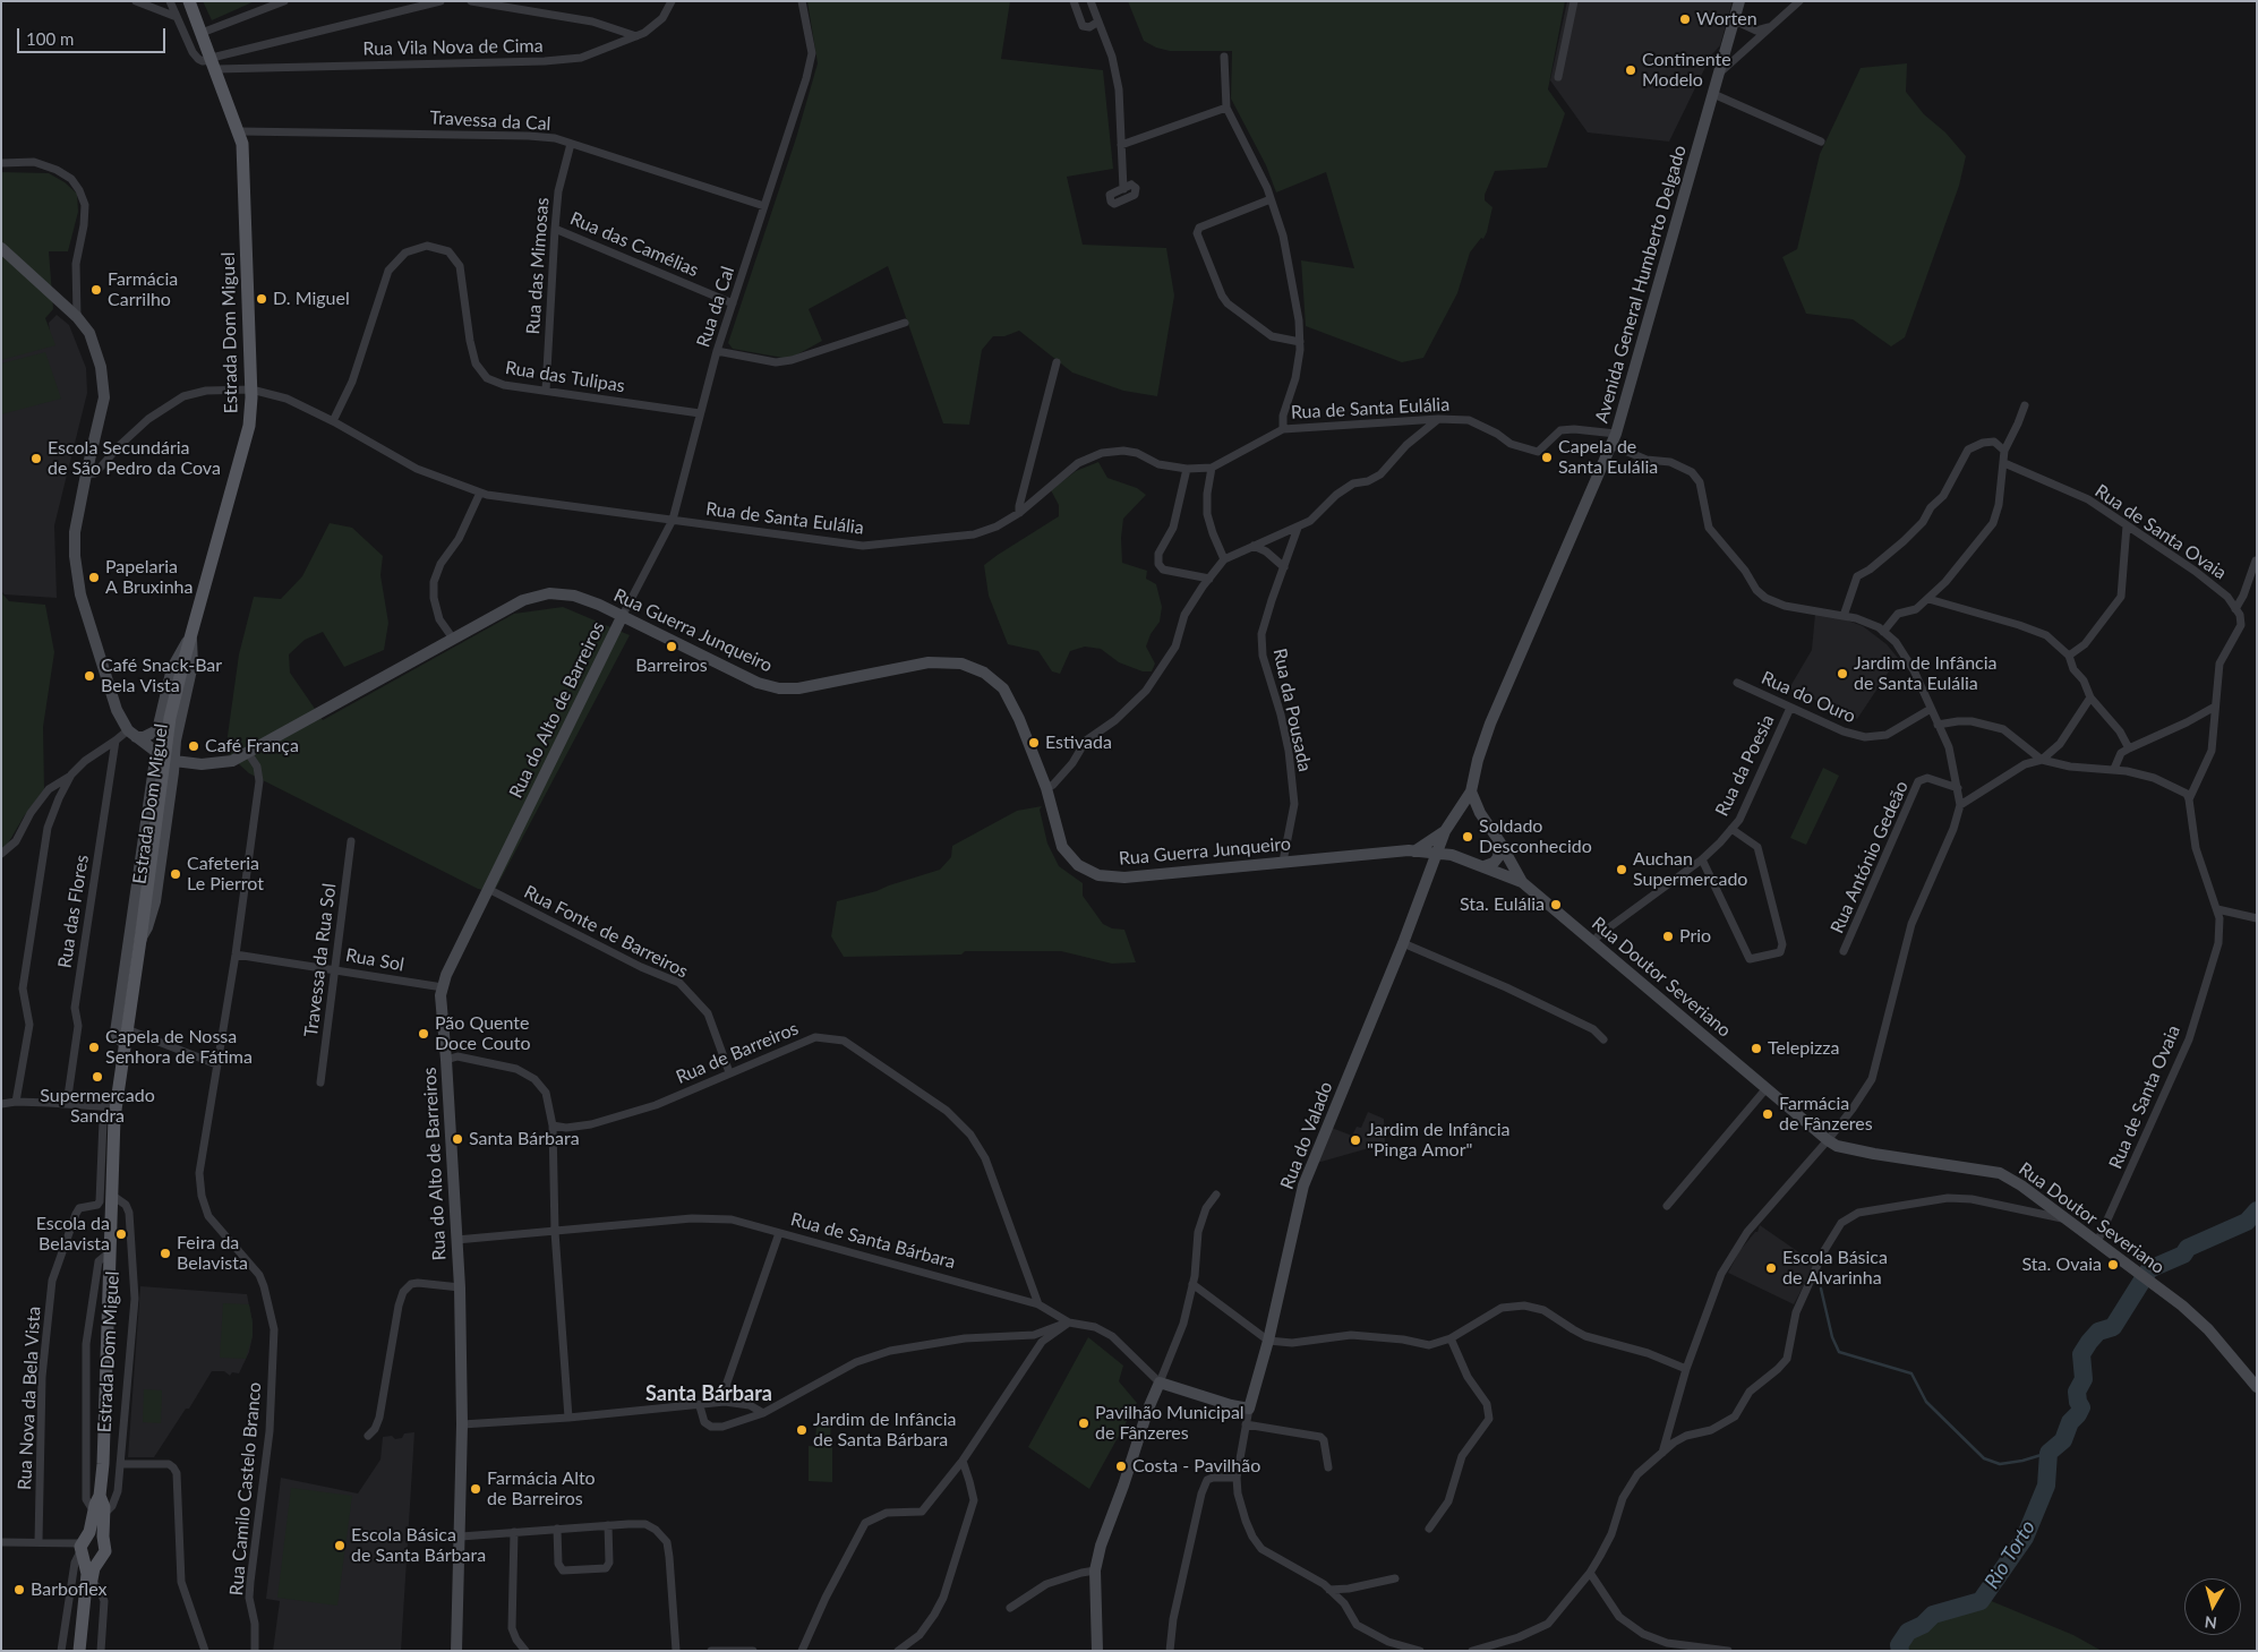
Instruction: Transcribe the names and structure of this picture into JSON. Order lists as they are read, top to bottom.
{
  "streets": {
    "main road": ["Estrada Dom Miguel"],
    "street": [
      "Rua Vila Nova de Cima",
      "Travessa da Cal",
      "Rua das Camélias",
      "Rua das Mimosas",
      "Avenida General Humberto Delgado",
      "Rua da Cal",
      "Rua das Tulipas",
      "Rua de Santa Eulália",
      "Rua de Santa Ovaia",
      "Rua Guerra Junqueiro",
      "Rua do Ouro",
      "Rua do Alto de Barreiros",
      "Rua da Pousada",
      "Rua da Poesia",
      "Rua António Gedeão",
      "Rua das Flores",
      "Rua Fonte de Barreiros",
      "Travessa da Rua Sol",
      "Rua Sol",
      "Rua Doutor Severiano",
      "Rua de Barreiros",
      "Rua do Valado",
      "Rua de Santa Bárbara",
      "Rua Nova da Bela Vista",
      "Rua Camilo Castelo Branco"
    ]
  },
  "crossings": [
    ["Rua Vila Nova de Cima", "Estrada Dom Miguel"],
    ["Travessa da Cal", "Rua das Mimosas"],
    ["Travessa da Cal", "Rua da Cal"],
    ["Travessa da Cal", "Estrada Dom Miguel"],
    ["Rua das Camélias", "Rua das Mimosas"],
    ["Rua das Camélias", "Rua da Cal"],
    ["Rua das Mimosas", "Rua das Tulipas"],
    ["Avenida General Humberto Delgado", "Rua de Santa Eulália"],
    ["Rua da Cal", "Rua das Tulipas"],
    ["Rua da Cal", "Rua de Santa Eulália"],
    ["Rua da Cal", "Rua Guerra Junqueiro"],
    ["Rua da Cal", "Rua do Alto de Barreiros"],
    ["Estrada Dom Miguel", "Rua de Santa Eulália"],
    ["Estrada Dom Miguel", "Rua Guerra Junqueiro"],
    ["Estrada Dom Miguel", "Rua Nova da Bela Vista"],
    ["Rua das Tulipas", "Rua de Santa Eulália"],
    ["Rua de Santa Ovaia", "Rua Doutor Severiano"],
    ["Rua Guerra Junqueiro", "Rua do Alto de Barreiros"],
    ["Rua Guerra Junqueiro", "Rua da Pousada"],
    ["Rua Guerra Junqueiro", "Rua Doutor Severiano"],
    ["Rua Guerra Junqueiro", "Rua do Valado"],
    ["Rua do Ouro", "Rua da Poesia"],
    ["Rua do Alto de Barreiros", "Rua Fonte de Barreiros"],
    ["Rua do Alto de Barreiros", "Rua Sol"],
    ["Rua do Alto de Barreiros", "Rua de Santa Bárbara"],
    ["Rua da Poesia", "Rua Doutor Severiano"],
    ["Rua Fonte de Barreiros", "Rua de Barreiros"],
    ["Travessa da Rua Sol", "Rua Sol"],
    ["Rua de Barreiros", "Rua de Santa Bárbara"],
    ["Rua do Valado", "Rua de Santa Bárbara"]
  ],
  "districts": ["Santa Bárbara"],
  "water": ["Rio Torto"],
  "places": [
    "Worten",
    "Continente Modelo",
    "Farmácia Carrilho",
    "D. Miguel",
    "Capela de Santa Eulália",
    "Escola Secundária de São Pedro da Cova",
    "Papelaria A Bruxinha",
    "Barreiros",
    "Jardim de Infância de Santa Eulália",
    "Café Snack-Bar Bela Vista",
    "Estivada",
    "Café França",
    "Soldado Desconhecido",
    "Auchan Supermercado",
    "Cafeteria Le Pierrot",
    "Sta. Eulália",
    "Prio",
    "Pão Quente Doce Couto",
    "Capela de Nossa Senhora de Fátima",
    "Telepizza",
    "Supermercado Sandra",
    "Farmácia de Fânzeres",
    "Santa Bárbara",
    "Jardim de Infância \"Pinga Amor\"",
    "Escola da Belavista",
    "Feira da Belavista",
    "Sta. Ovaia",
    "Escola Básica de Alvarinha",
    "Pavilhão Municipal de Fânzeres",
    "Jardim de Infância de Santa Bárbara",
    "Costa - Pavilhão",
    "Farmácia Alto de Barreiros",
    "Escola Básica de Santa Bárbara",
    "Barboflex"
  ],
  "scale_bar": "100 m",
  "north": "bottom"
}
